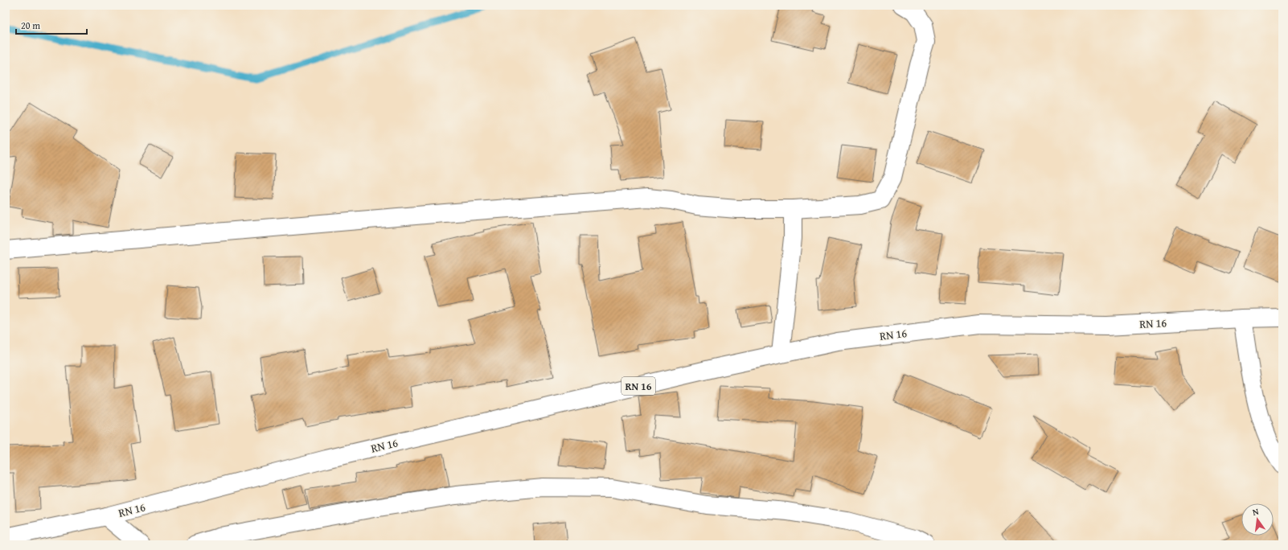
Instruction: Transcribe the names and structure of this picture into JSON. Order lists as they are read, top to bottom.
{
  "streets": {
    "street": ["RN 16"]
  },
  "scale_bar": "20 m",
  "north": "top"
}
